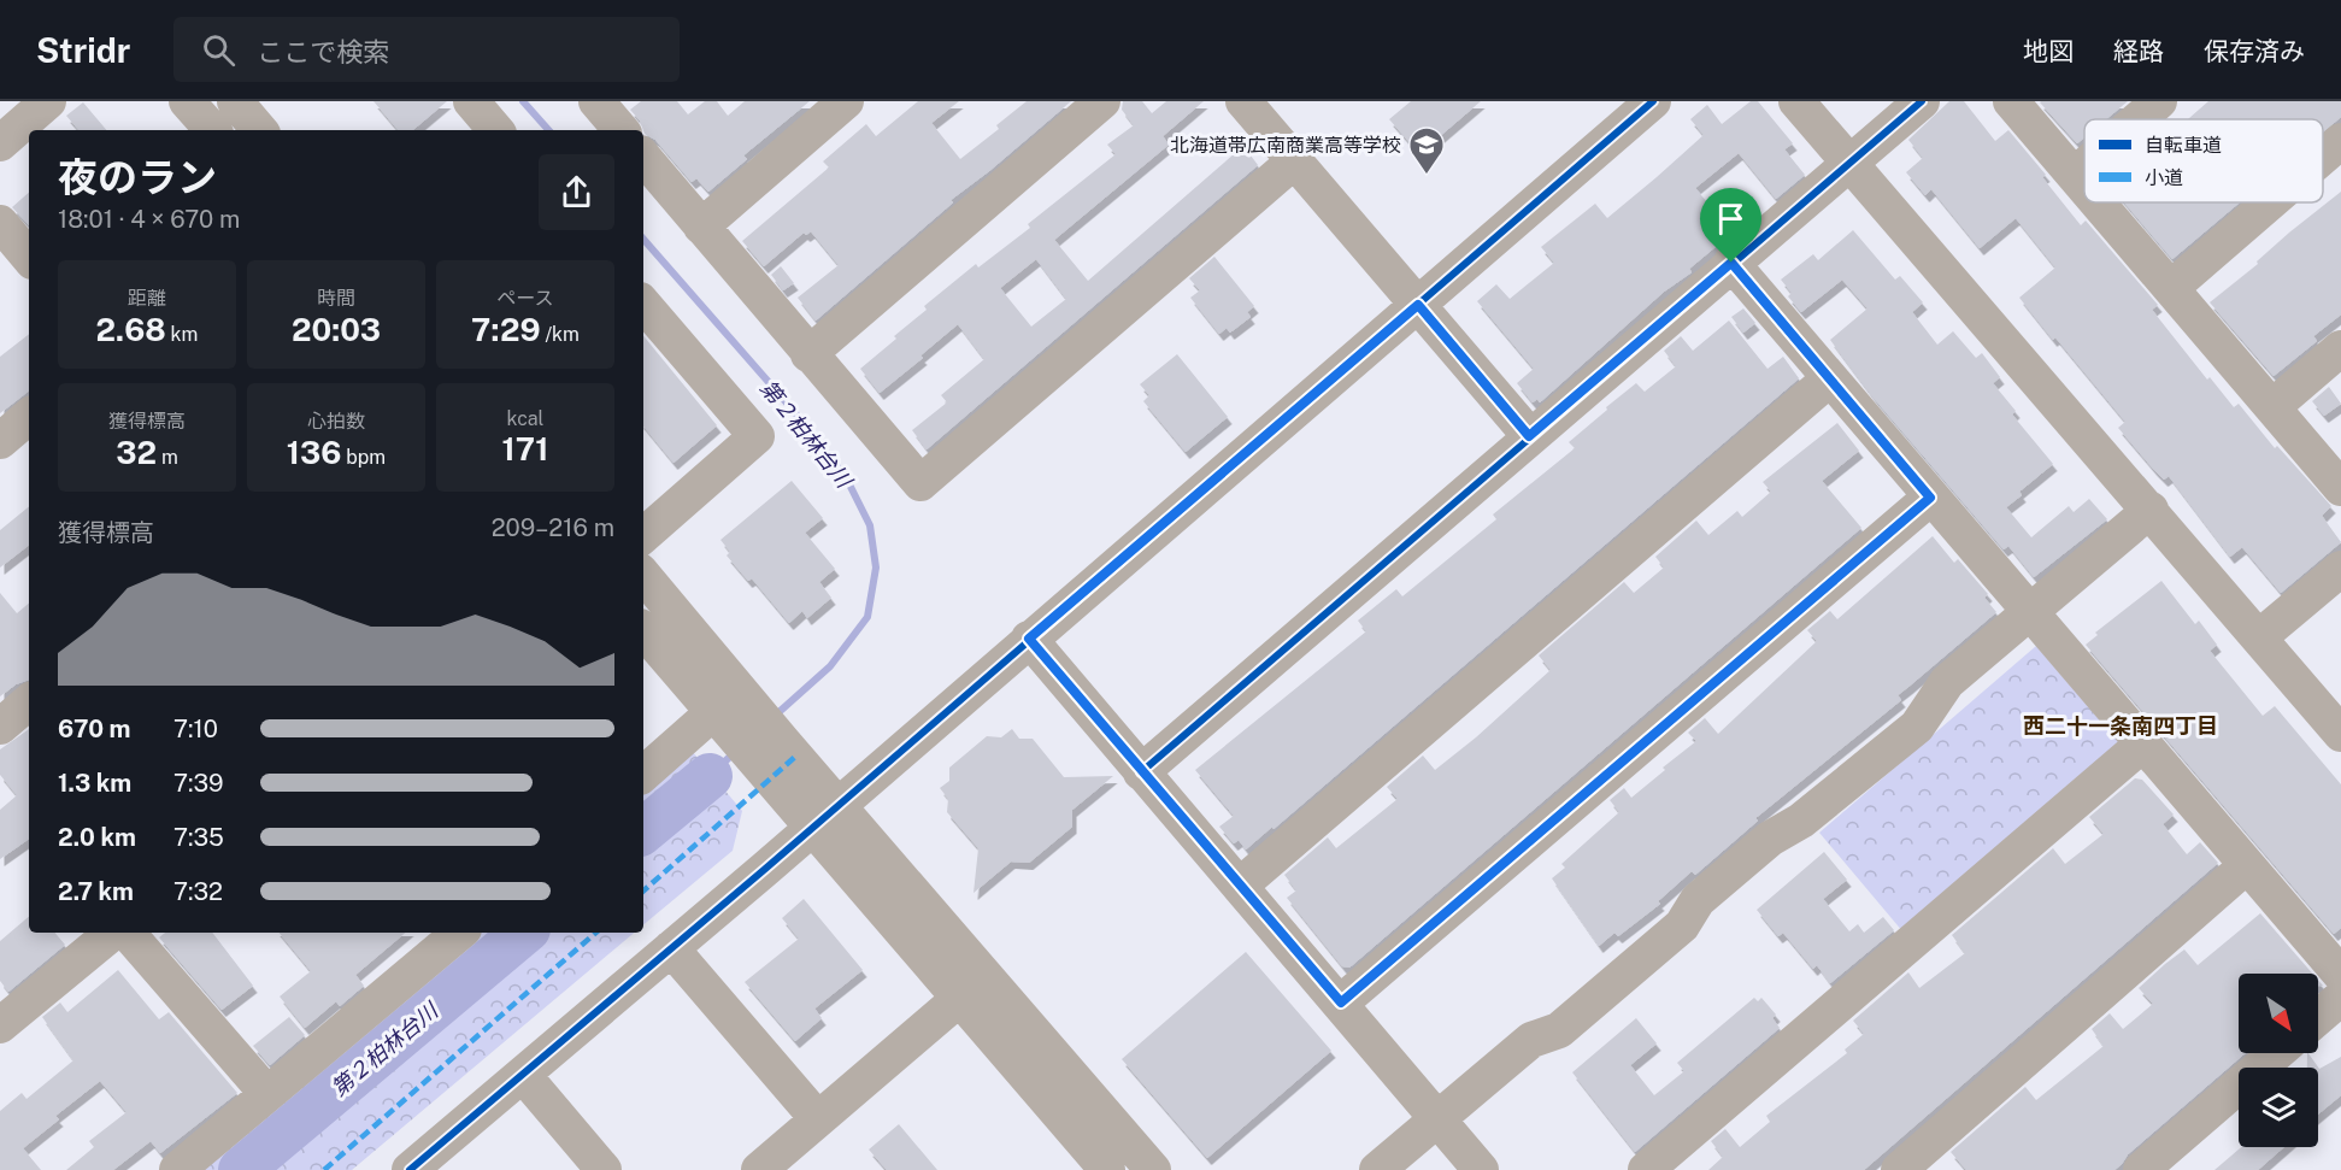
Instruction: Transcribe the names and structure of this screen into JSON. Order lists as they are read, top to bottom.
{
  "districts": ["西二十一条南四丁目"],
  "water": ["第２柏林台川"],
  "places": {
    "school or university": ["北海道帯広南商業高等学校"]
  },
  "legend": ["自転車道", "小道"],
  "north": "bottom right",
  "page": {
    "header": "Stridr",
    "search": "ここで検索",
    "nav": ["地図", "経路", "保存済み"],
    "heading": ["夜のラン", "18:01 · 4 × 670 m"],
    "stats": [
      ["距離", "2.68 km"],
      ["時間", "20:03"],
      ["ペース", "7:29 /km"],
      ["獲得標高", "32 m"],
      ["心拍数", "136 bpm"],
      ["kcal", "171"]
    ],
    "chart": ["獲得標高", "209–216 m"],
    "list": [
      {
        "name": "670 m",
        "note": "7:10"
      },
      {
        "name": "1.3 km",
        "note": "7:39"
      },
      {
        "name": "2.0 km",
        "note": "7:35"
      },
      {
        "name": "2.7 km",
        "note": "7:32"
      }
    ]
  }
}
